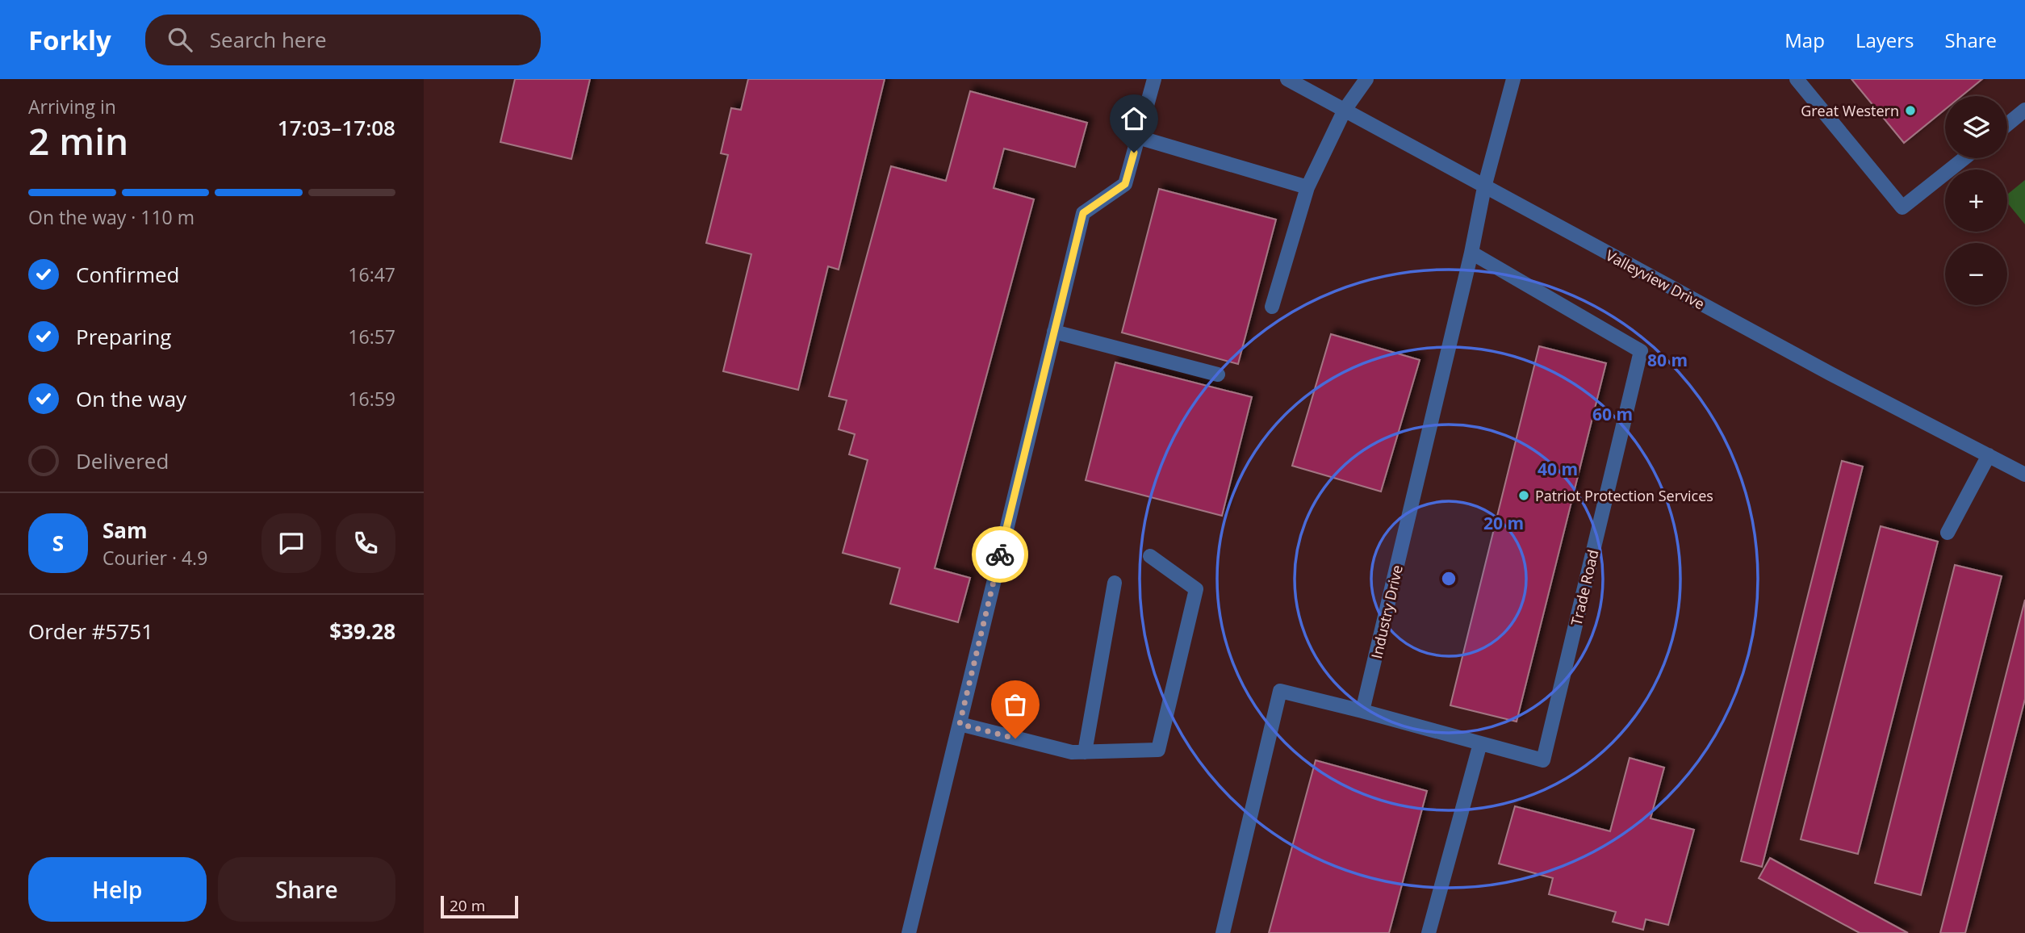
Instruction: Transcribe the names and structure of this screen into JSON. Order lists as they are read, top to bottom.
{
  "streets": {
    "street": ["Valleyview Drive", "Trade Road", "Industry Drive"]
  },
  "crossings": [
    ["Valleyview Drive", "Industry Drive"],
    ["Trade Road", "Industry Drive"]
  ],
  "places": ["Great Western", "Patriot Protection Services"],
  "scale_bar": "20 m",
  "page": {
    "header": "Forkly",
    "search": "Search here",
    "nav": ["Map", "Layers", "Share"],
    "heading": ["2 min", "Arriving in", "17:03–17:08"],
    "panel": [
      "Sam",
      "Courier · 4.9",
      "Order #5751",
      "$39.28"
    ],
    "map_buttons": ["+", "−"],
    "bar": "On the way · 110 m",
    "list": [
      ["Confirmed", "16:47"],
      ["Preparing", "16:57"],
      ["On the way", "16:59"],
      "Delivered"
    ],
    "round": "S",
    "buttons": ["Help", "Share"],
    "scale": "20 m"
  },
  "rings": [
    "80 m",
    "60 m",
    "40 m",
    "20 m"
  ]
}
